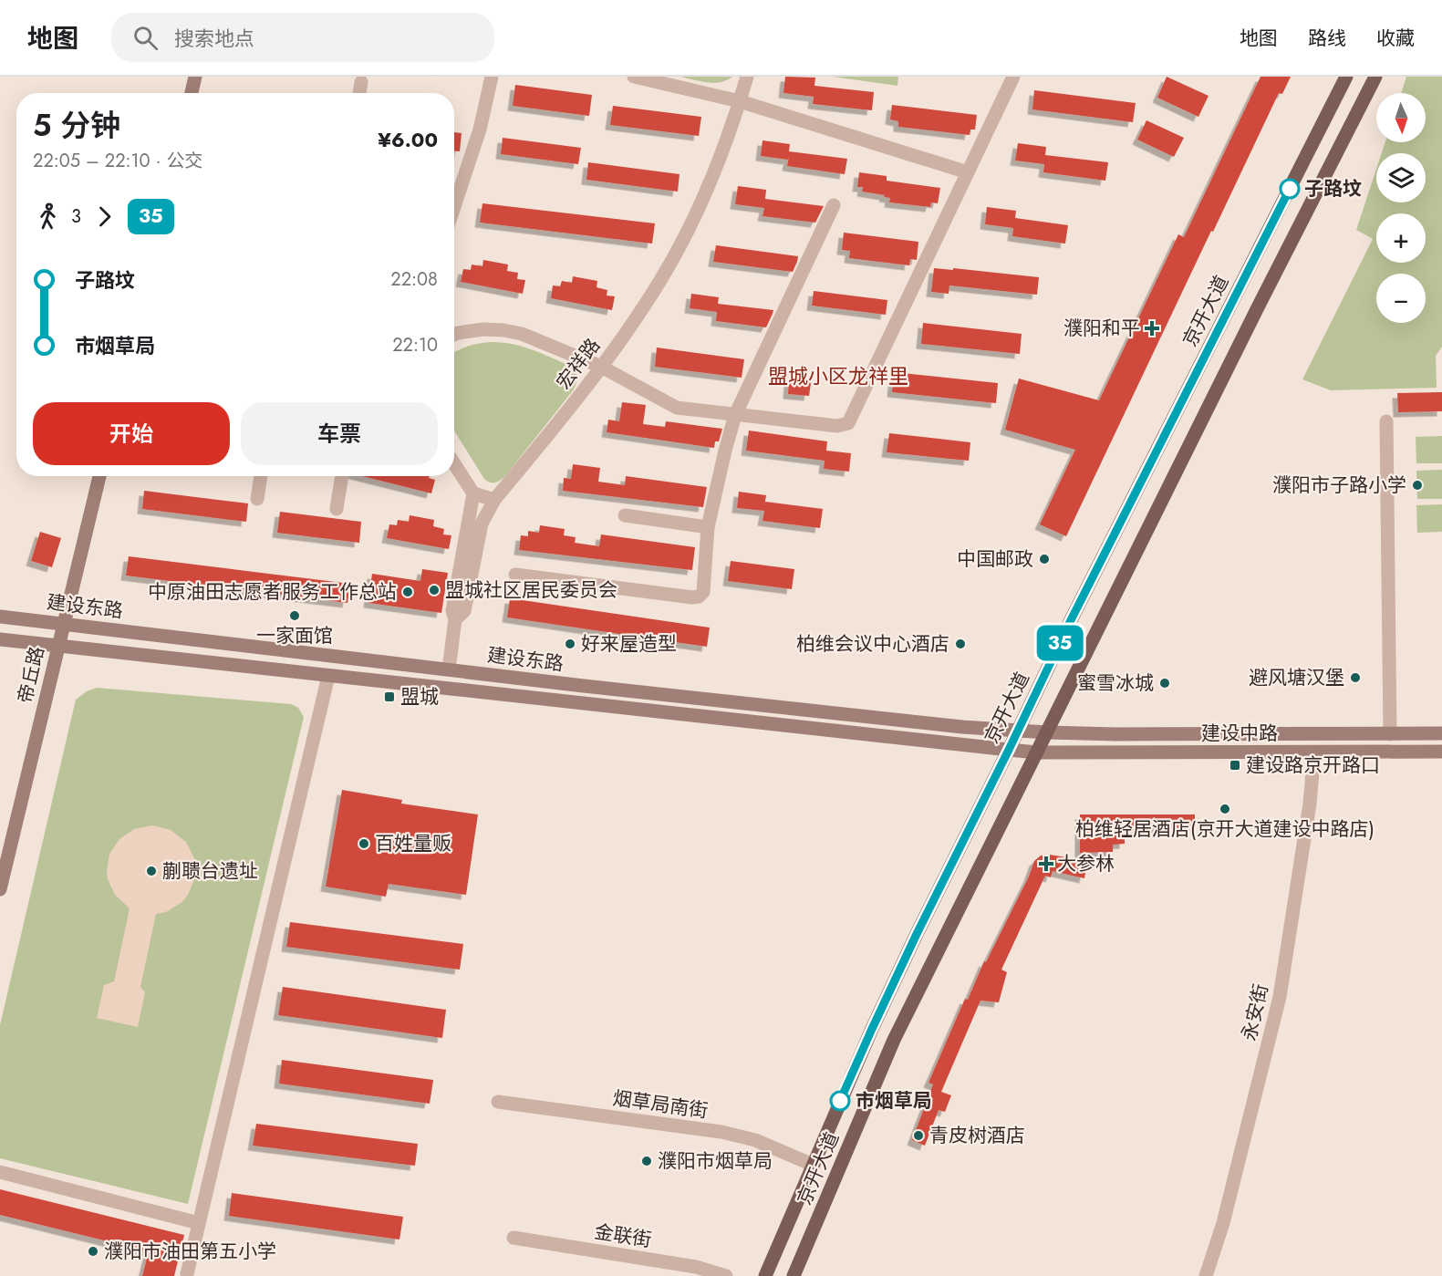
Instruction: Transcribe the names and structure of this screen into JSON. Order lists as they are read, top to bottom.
{
  "streets": {
    "main road": [
      "京开大道",
      "建设东路",
      "帝丘路",
      "建设中路"
    ],
    "street": [
      "宏祥路",
      "永安街",
      "烟草局南街",
      "金联街"
    ]
  },
  "crossings": [
    ["京开大道", "建设东路"],
    ["京开大道", "建设中路"],
    ["京开大道", "烟草局南街"],
    ["宏祥路", "建设东路"],
    ["建设东路", "帝丘路"],
    ["建设东路", "建设中路"],
    ["建设中路", "永安街"]
  ],
  "districts": ["盟城小区龙祥里"],
  "places": {
    "other": [
      "子路坟",
      "濮阳市子路小学",
      "中国邮政",
      "盟城社区居民委员会",
      "中原油田志愿者服务工作总站",
      "一家面馆",
      "好来屋造型",
      "柏维会议中心酒店",
      "避风塘汉堡",
      "蜜雪冰城",
      "柏维轻居酒店(京开大道建设中路店)",
      "百姓量贩",
      "蒯聩台遗址",
      "市烟草局",
      "青皮树酒店",
      "濮阳市烟草局",
      "濮阳市油田第五小学"
    ],
    "health": ["濮阳和平", "大参林"],
    "transit": ["盟城", "建设路京开路口"]
  },
  "lines": ["bus line 35"],
  "north": "bottom",
  "page": {
    "header": "地图",
    "search": "搜索地点",
    "nav": ["地图", "路线", "收藏"],
    "on_map": "35",
    "map_buttons": ["+", "−"],
    "heading": ["5 分钟", "22:05 – 22:10 · 公交", "¥6.00"],
    "legs": ["3", "35"],
    "list": [
      {
        "name": "子路坟",
        "value": "22:08"
      },
      {
        "name": "市烟草局",
        "value": "22:10"
      }
    ],
    "buttons": ["开始", "车票"]
  }
}
